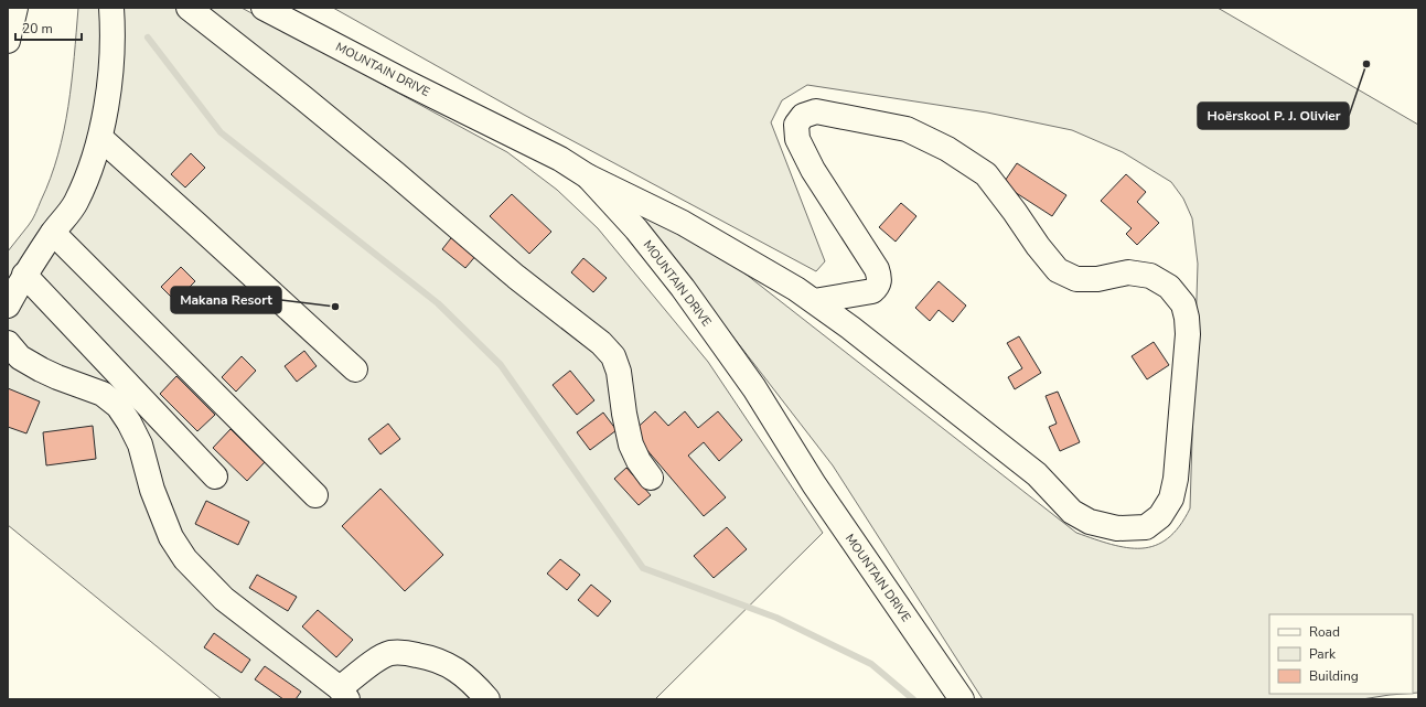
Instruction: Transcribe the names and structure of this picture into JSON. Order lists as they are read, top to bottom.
{
  "streets": {
    "street": ["MOUNTAIN DRIVE"]
  },
  "places": ["Hoërskool P. J. Olivier", "Makana Resort"],
  "legend": ["Road", "Park", "Building"],
  "scale_bar": "20 m"
}
